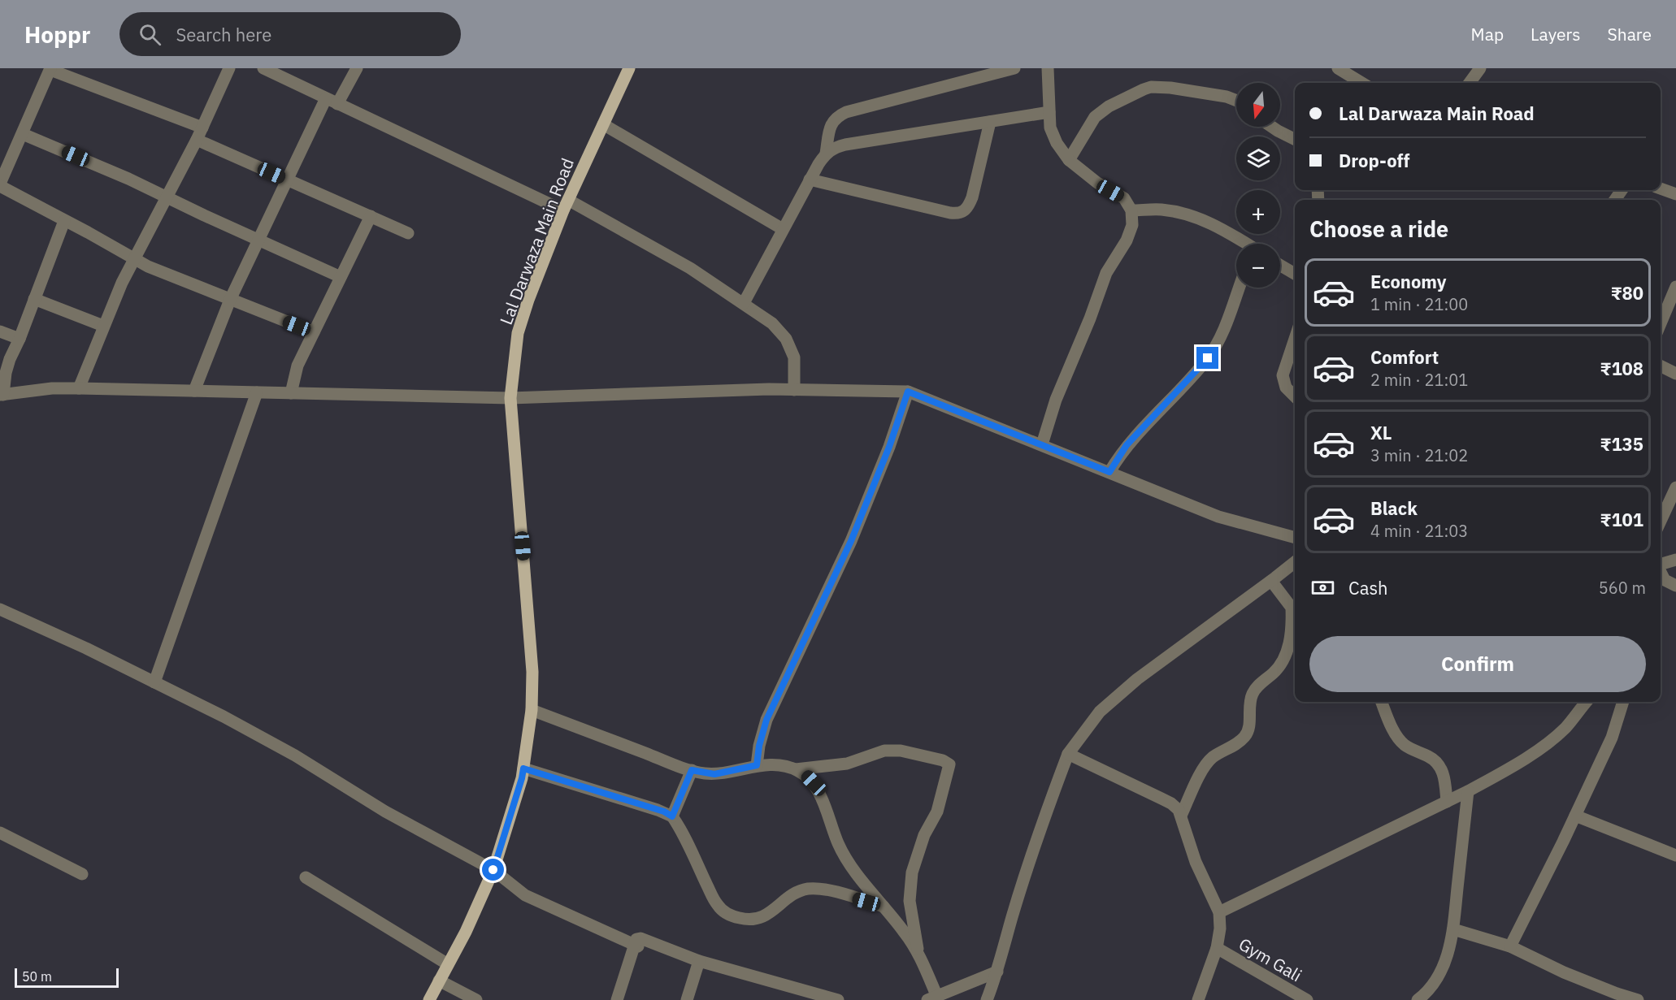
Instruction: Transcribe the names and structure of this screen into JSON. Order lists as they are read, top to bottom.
{
  "streets": {
    "main road": ["Lal Darwaza Main Road"],
    "street": ["Gym Gali"]
  },
  "scale_bar": "50 m",
  "north": "bottom",
  "page": {
    "header": "Hoppr",
    "search": "Search here",
    "nav": ["Map", "Layers", "Share"],
    "map_buttons": ["+", "−"],
    "banner": ["Lal Darwaza Main Road", "Drop-off"],
    "heading": "Choose a ride",
    "list": [
      {
        "name": "Economy",
        "note": "1 min · 21:00",
        "value": "₹80"
      },
      {
        "name": "Comfort",
        "note": "2 min · 21:01",
        "value": "₹108"
      },
      {
        "name": "XL",
        "note": "3 min · 21:02",
        "value": "₹135"
      },
      {
        "name": "Black",
        "note": "4 min · 21:03",
        "value": "₹101"
      }
    ],
    "pay": ["Cash", "560 m"],
    "buttons": "Confirm",
    "scale": "50 m"
  }
}
